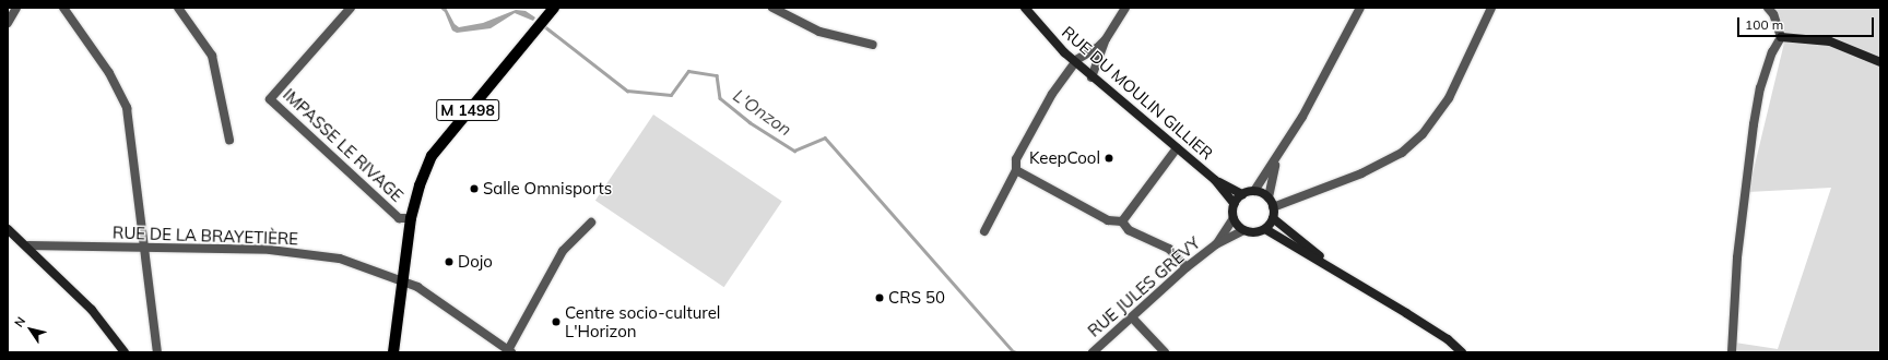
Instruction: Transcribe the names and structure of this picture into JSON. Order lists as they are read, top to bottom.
{
  "streets": {
    "main road": ["RUE DU MOULIN GILLIER", "M 1498"],
    "street": ["IMPASSE LE RIVAGE", "RUE DE LA BRAYETIÈRE", "RUE JULES GRÉVY"]
  },
  "crossings": [
    ["M 1498", "IMPASSE LE RIVAGE"],
    ["M 1498", "RUE DE LA BRAYETIÈRE"]
  ],
  "water": ["L'Onzon"],
  "places": [
    "KeepCool",
    "Salle Omnisports",
    "Dojo",
    "CRS 50",
    "Centre socio-culturel L'Horizon"
  ],
  "scale_bar": "100 m",
  "north": "top left"
}
